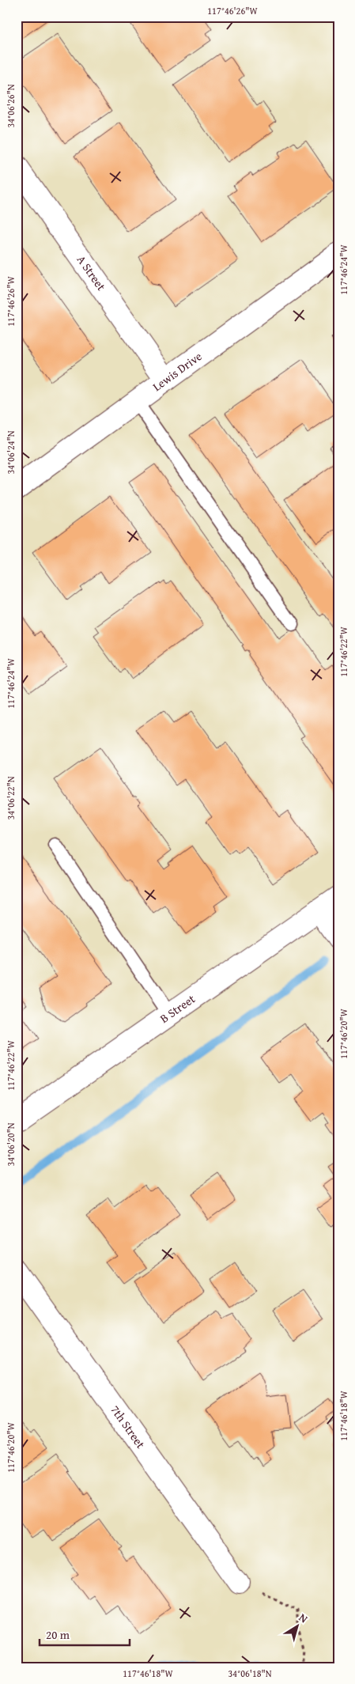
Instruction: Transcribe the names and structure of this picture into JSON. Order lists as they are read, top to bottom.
{
  "streets": {
    "street": [
      "A Street",
      "Lewis Drive",
      "B Street",
      "7th Street"
    ]
  },
  "crossings": [
    ["A Street", "Lewis Drive"]
  ],
  "scale_bar": "20 m",
  "north": "top right",
  "coordinates": [
    "117°46'26\"W",
    "34°06'26\"N",
    "117°46'24\"W",
    "34°06'24\"N",
    "117°46'22\"W",
    "34°06'22\"N",
    "117°46'20\"W",
    "34°06'20\"N",
    "117°46'18\"W",
    "34°06'18\"N"
  ]
}
